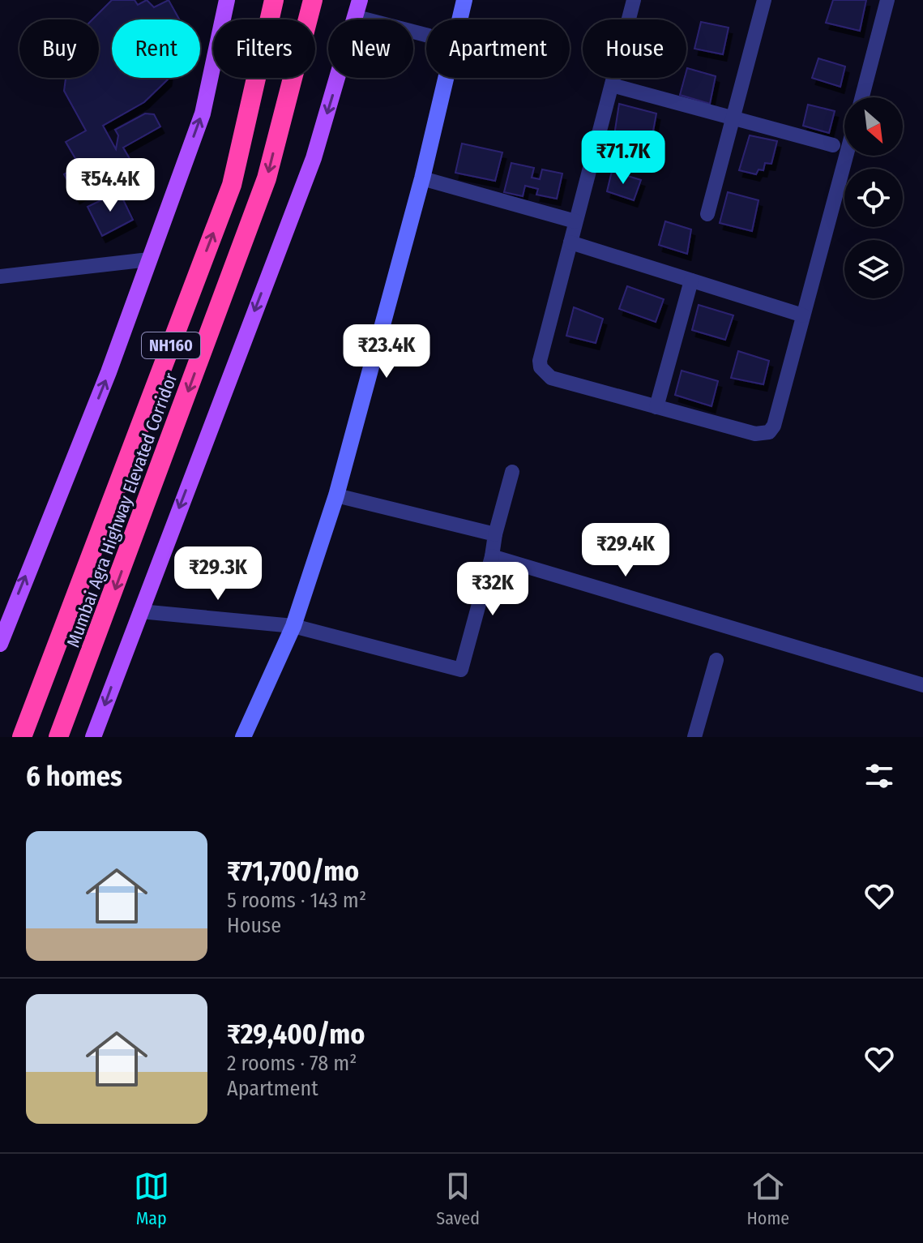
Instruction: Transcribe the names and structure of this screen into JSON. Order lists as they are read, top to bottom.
{
  "streets": {
    "highway": ["NH160", "Mumbai Agra Highway Elevated Corridor"]
  },
  "north": "bottom right",
  "page": {
    "chip": [
      "Buy",
      "Rent",
      "Filters",
      "New",
      "Apartment",
      "House"
    ],
    "price": [
      "₹71.7K",
      "₹54.4K",
      "₹23.4K",
      "₹29.4K",
      "₹29.3K",
      "₹32K"
    ],
    "heading": "6 homes",
    "list": [
      {
        "name": "₹71,700/mo",
        "note": "5 rooms · 143 m² · House"
      },
      {
        "name": "₹29,400/mo",
        "note": "2 rooms · 78 m² · Apartment"
      }
    ],
    "tabs": ["Map", "Saved", "Home"]
  }
}
